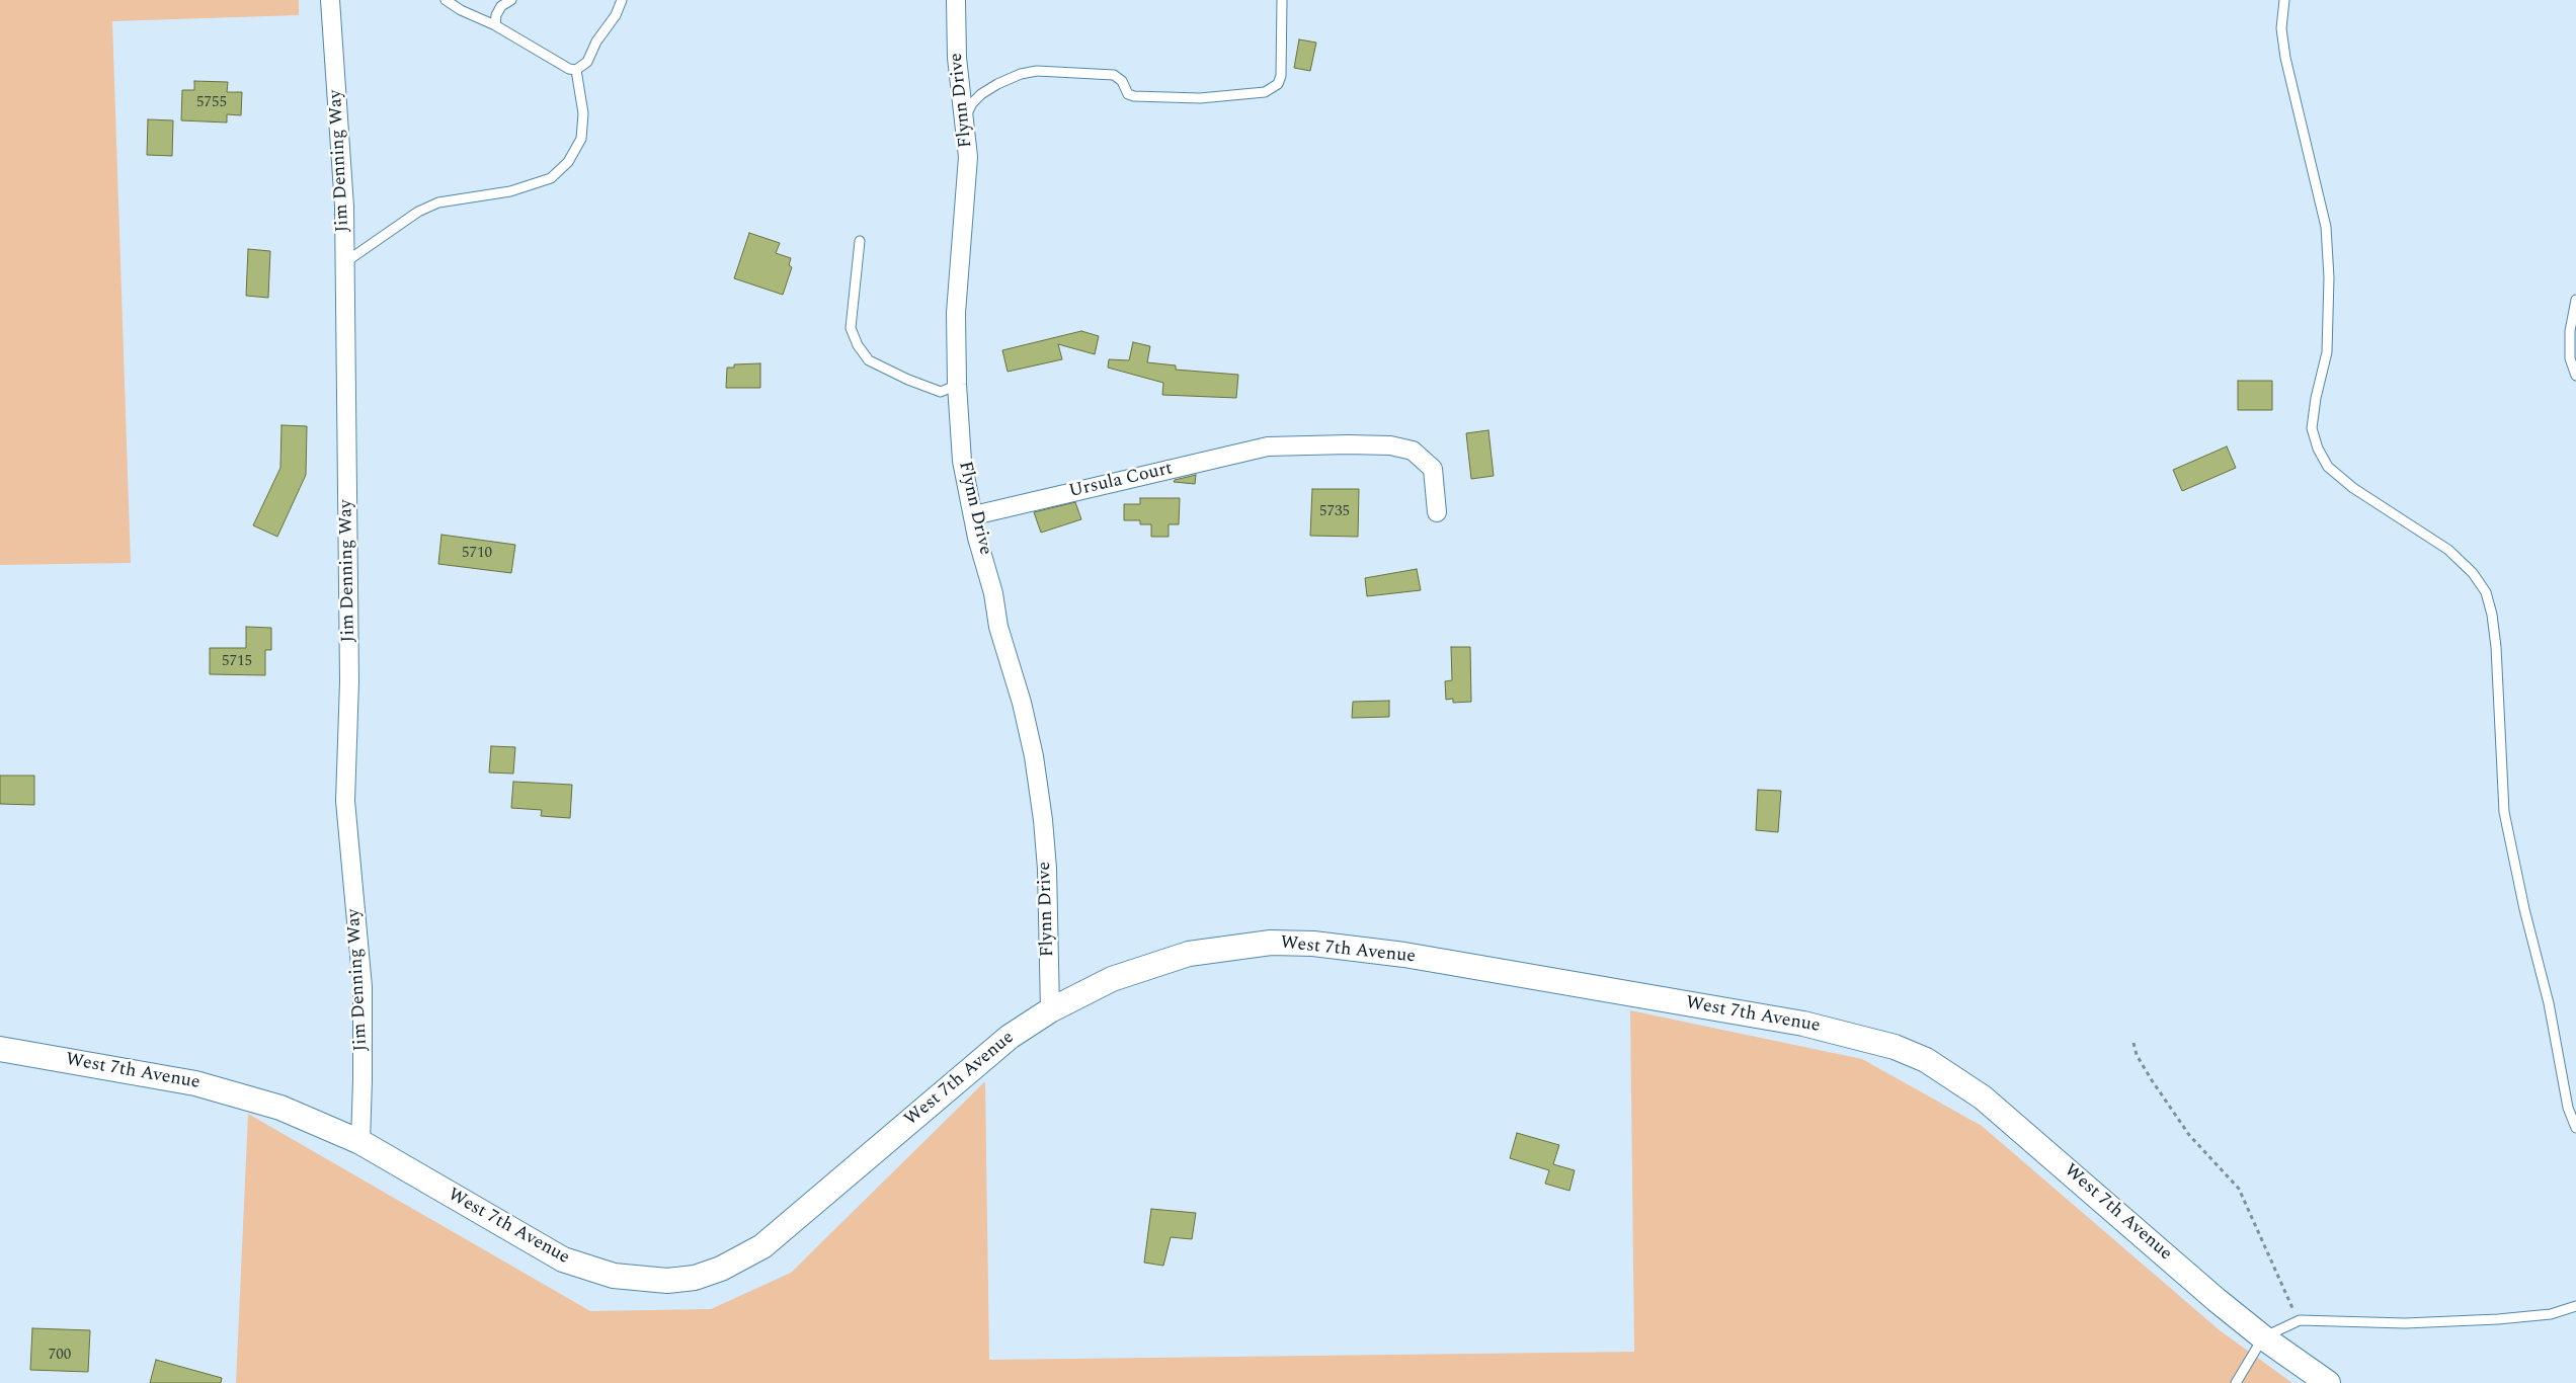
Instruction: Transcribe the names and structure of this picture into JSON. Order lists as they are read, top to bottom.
{
  "streets": {
    "main road": ["West 7th Avenue"],
    "street": ["Flynn Drive", "Jim Denning Way", "Ursula Court"]
  },
  "crossings": [
    ["Flynn Drive", "Ursula Court"],
    ["Flynn Drive", "West 7th Avenue"],
    ["Jim Denning Way", "West 7th Avenue"]
  ],
  "house_numbers": [
    "5755",
    "5735",
    "5710",
    "5715",
    "700"
  ]
}
